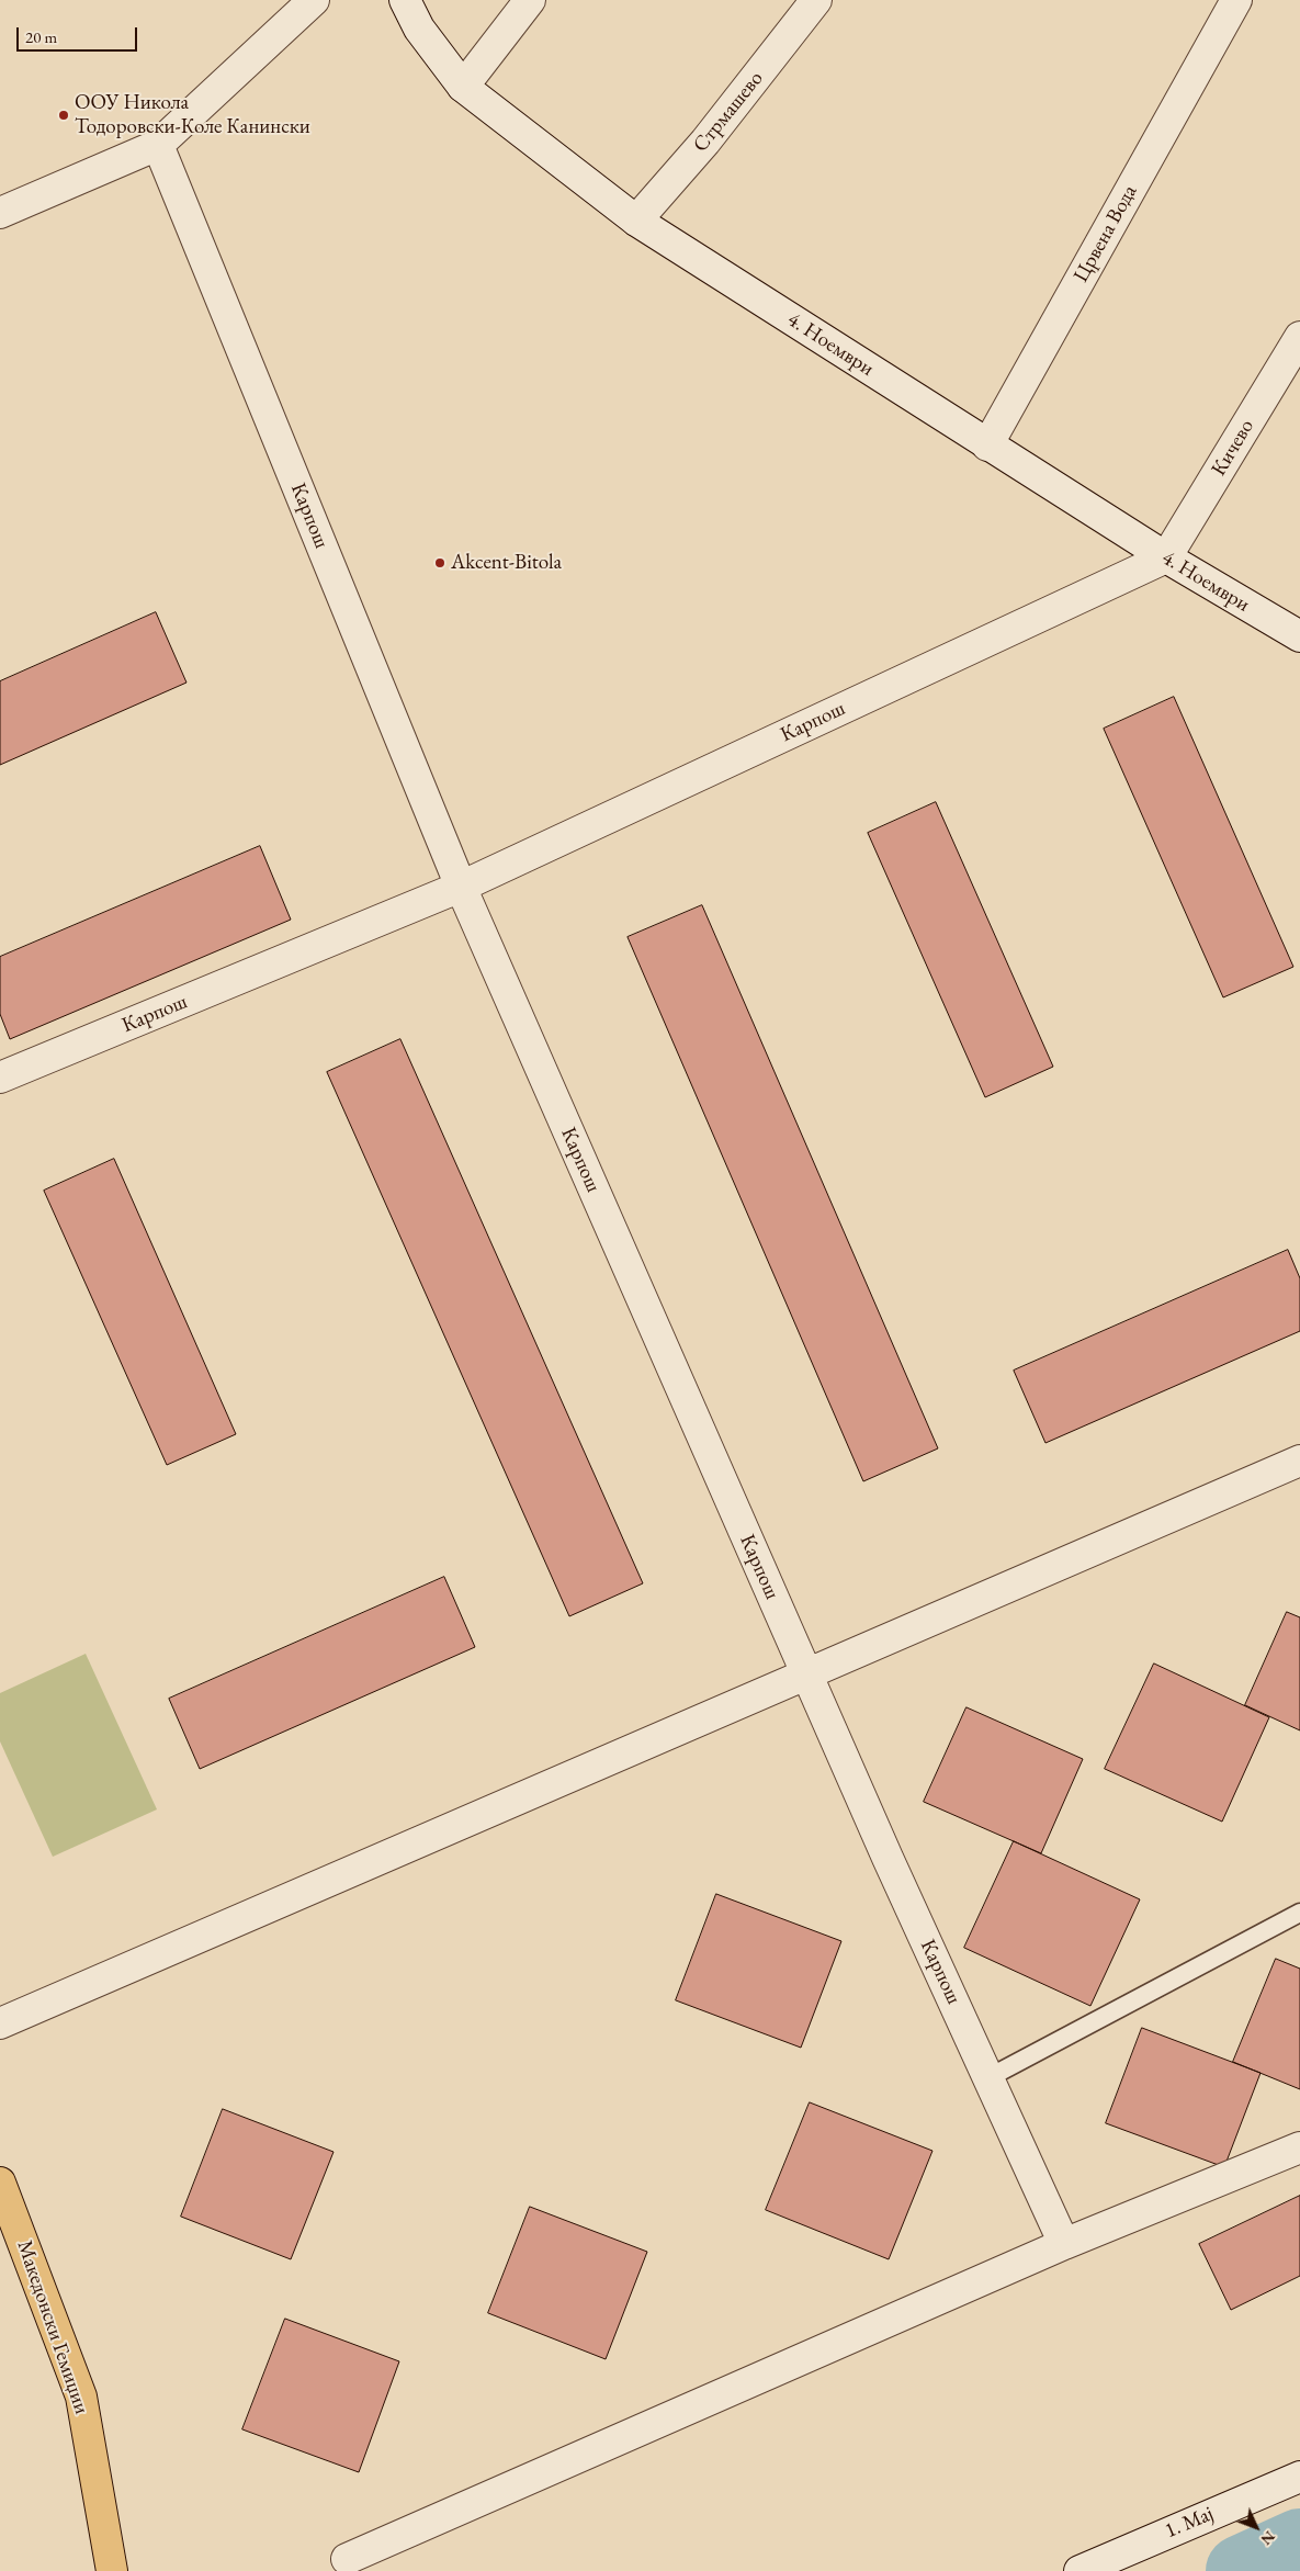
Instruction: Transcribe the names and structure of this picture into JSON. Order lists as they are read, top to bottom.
{
  "streets": {
    "main road": ["Македонски Гемиџии"],
    "street": [
      "Стрмашево",
      "Црвена Вода",
      "4. Ноември",
      "Кичево",
      "Карпош",
      "1. Мај"
    ]
  },
  "crossings": [
    ["Стрмашево", "4. Ноември"],
    ["Црвена Вода", "4. Ноември"],
    ["4. Ноември", "Кичево"],
    ["4. Ноември", "Карпош"],
    ["Кичево", "Карпош"]
  ],
  "places": ["ООУ Никола Тодоровски-Коле Канински", "Akcent-Bitola"],
  "scale_bar": "20 m",
  "north": "bottom right"
}
